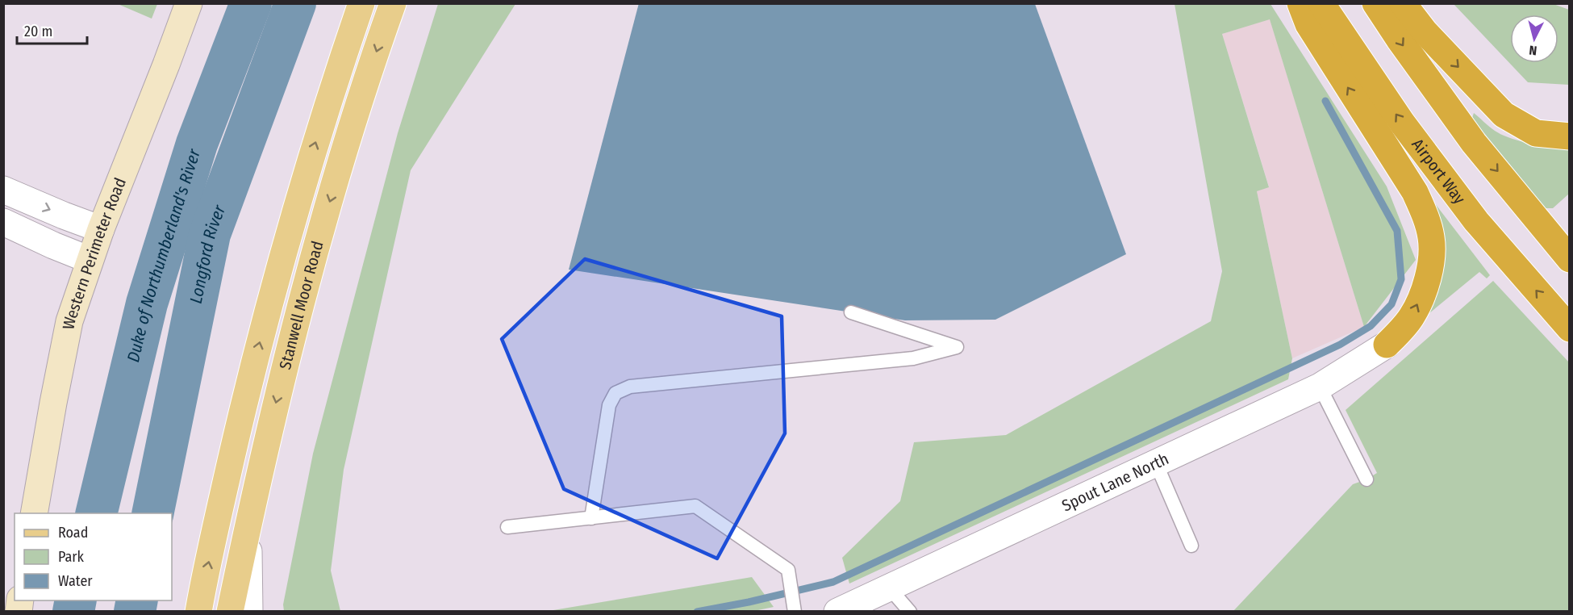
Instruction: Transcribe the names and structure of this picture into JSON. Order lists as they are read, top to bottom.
{
  "streets": {
    "highway": ["Airport Way"],
    "main road": ["Stanwell Moor Road"],
    "street": ["Western Perimeter Road", "Spout Lane North"]
  },
  "water": ["Longford River", "Duke of Northumberland's River"],
  "legend": ["Road", "Park", "Water"],
  "scale_bar": "20 m",
  "north": "bottom"
}
